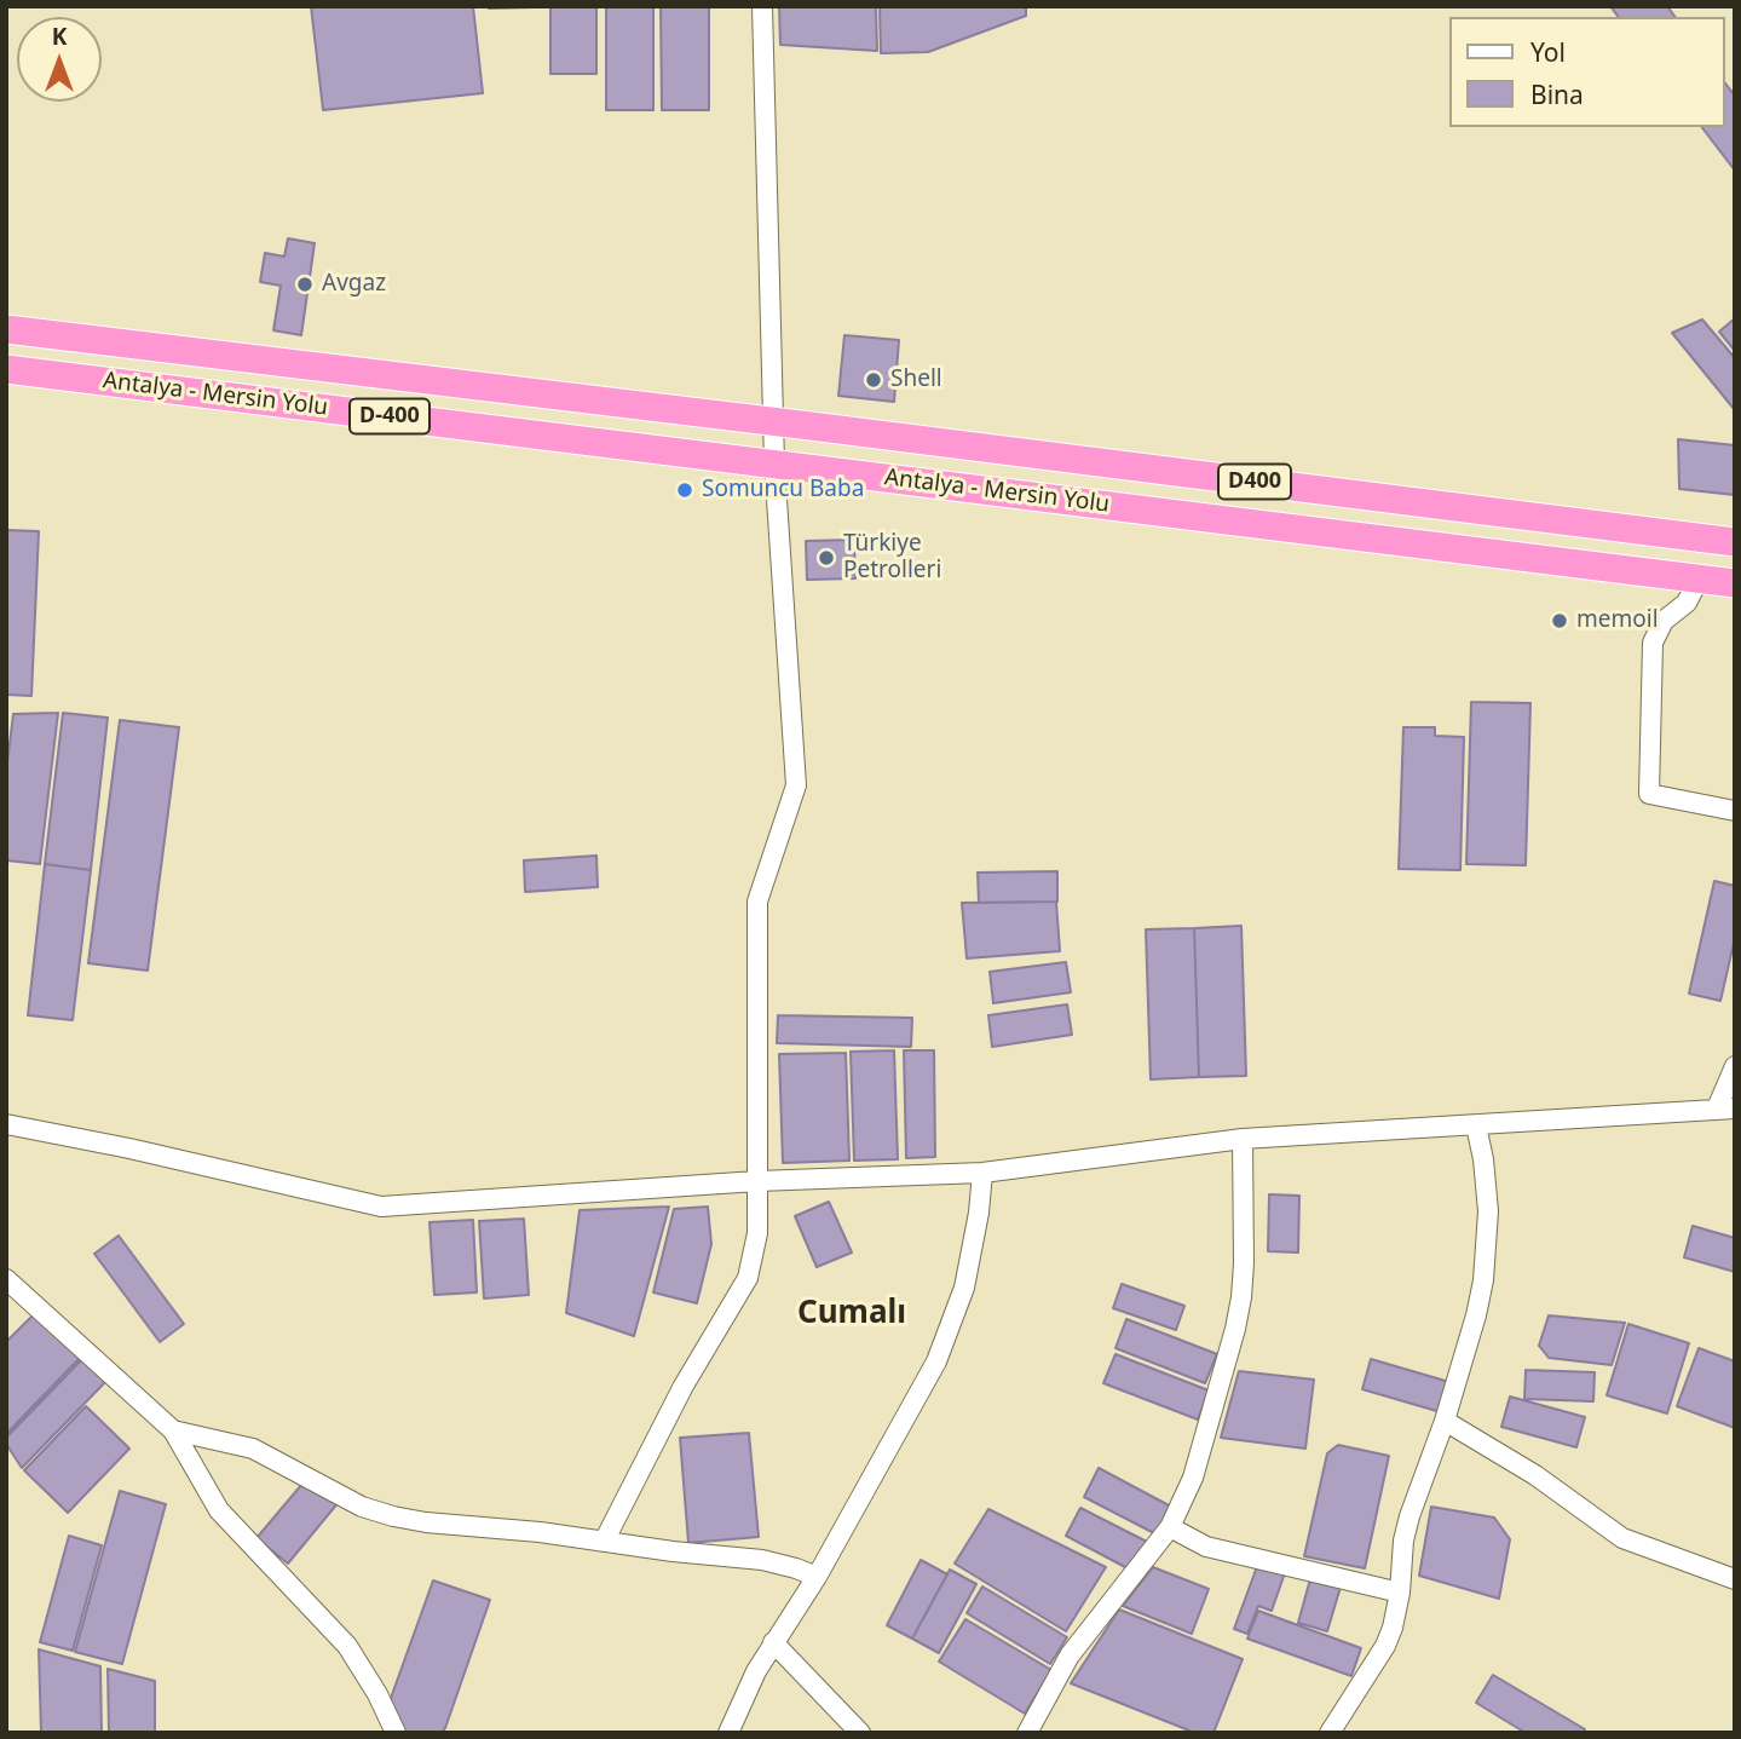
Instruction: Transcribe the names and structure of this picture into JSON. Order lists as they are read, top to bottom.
{
  "streets": {
    "highway": ["Antalya - Mersin Yolu", "D-400", "D400"]
  },
  "districts": ["Cumalı"],
  "places": [
    "Avgaz",
    "Shell",
    "Somuncu Baba",
    "Türkiye Petrolleri",
    "memoil"
  ],
  "legend": ["Yol", "Bina"],
  "north": "top"
}
